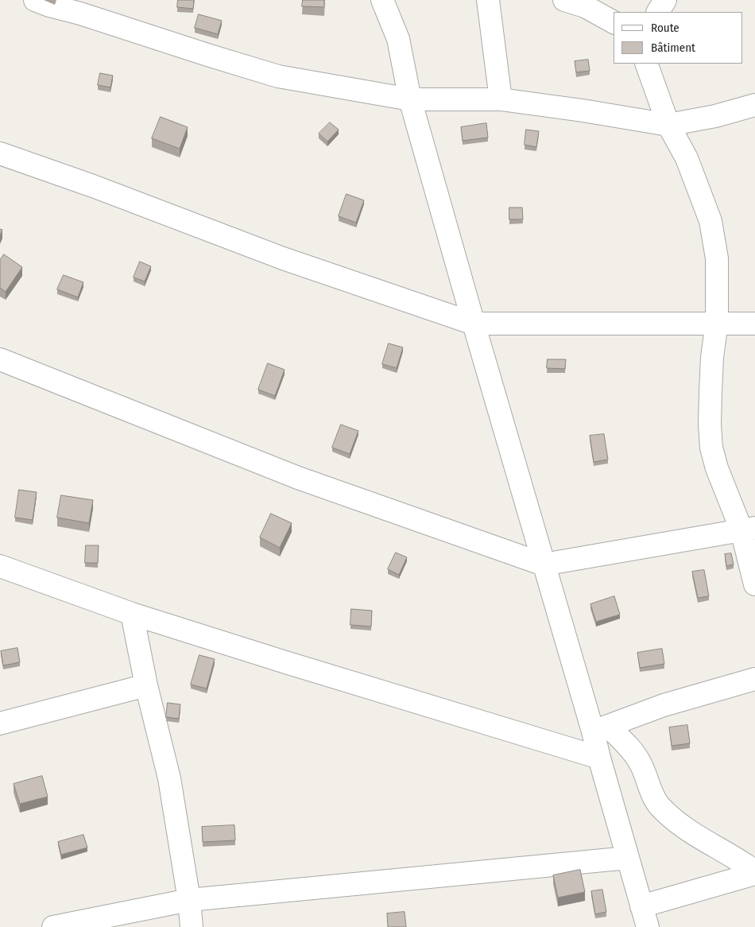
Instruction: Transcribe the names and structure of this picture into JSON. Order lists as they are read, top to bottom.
{
  "legend": ["Route", "Bâtiment"]
}
